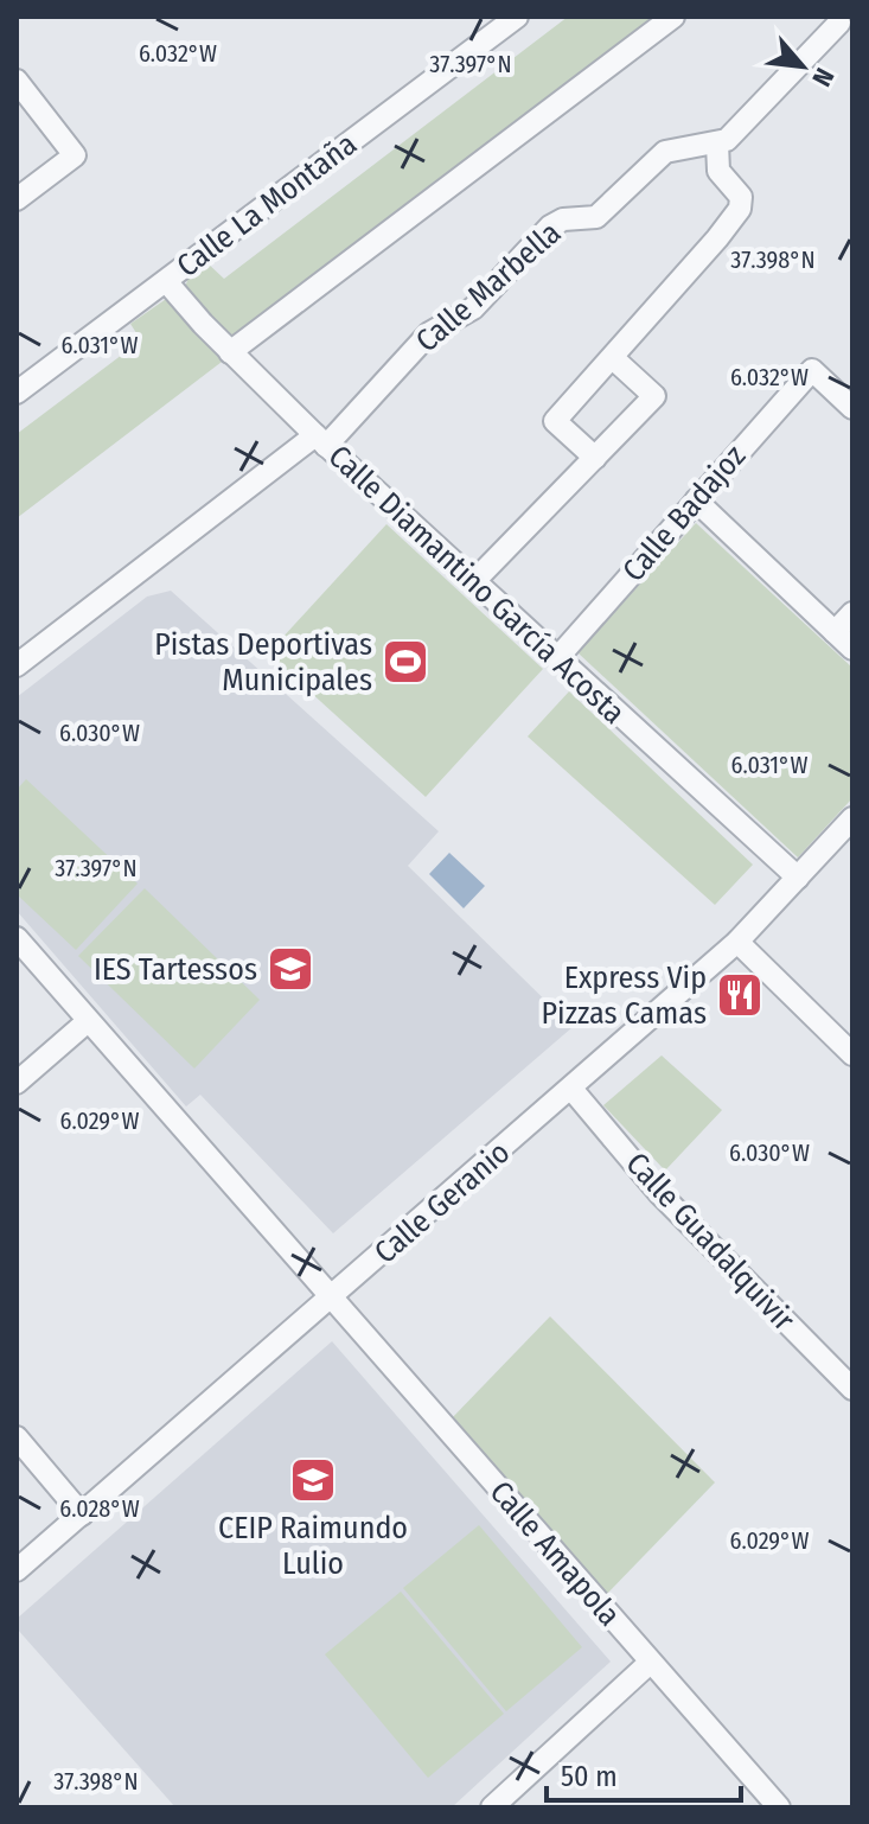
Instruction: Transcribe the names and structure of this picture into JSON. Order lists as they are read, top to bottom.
{
  "streets": {
    "street": [
      "Calle La Montaña",
      "Calle Marbella",
      "Calle Badajoz",
      "Calle Diamantino García Acosta",
      "Calle Geranio",
      "Calle Guadalquivir",
      "Calle Amapola"
    ]
  },
  "crossings": [
    ["Calle La Montaña", "Calle Diamantino García Acosta"],
    ["Calle Marbella", "Calle Diamantino García Acosta"],
    ["Calle Badajoz", "Calle Diamantino García Acosta"],
    ["Calle Diamantino García Acosta", "Calle Geranio"],
    ["Calle Geranio", "Calle Guadalquivir"],
    ["Calle Geranio", "Calle Amapola"]
  ],
  "places": {
    "sports": ["Pistas Deportivas Municipales"],
    "school or university": ["IES Tartessos", "CEIP Raimundo Lulio"],
    "restaurant": ["Express Vip Pizzas Camas"]
  },
  "scale_bar": "50 m",
  "north": "bottom right",
  "coordinates": [
    "6.032°W",
    "37.397°N",
    "37.398°N",
    "6.031°W",
    "6.030°W",
    "6.029°W",
    "6.028°W"
  ]
}
